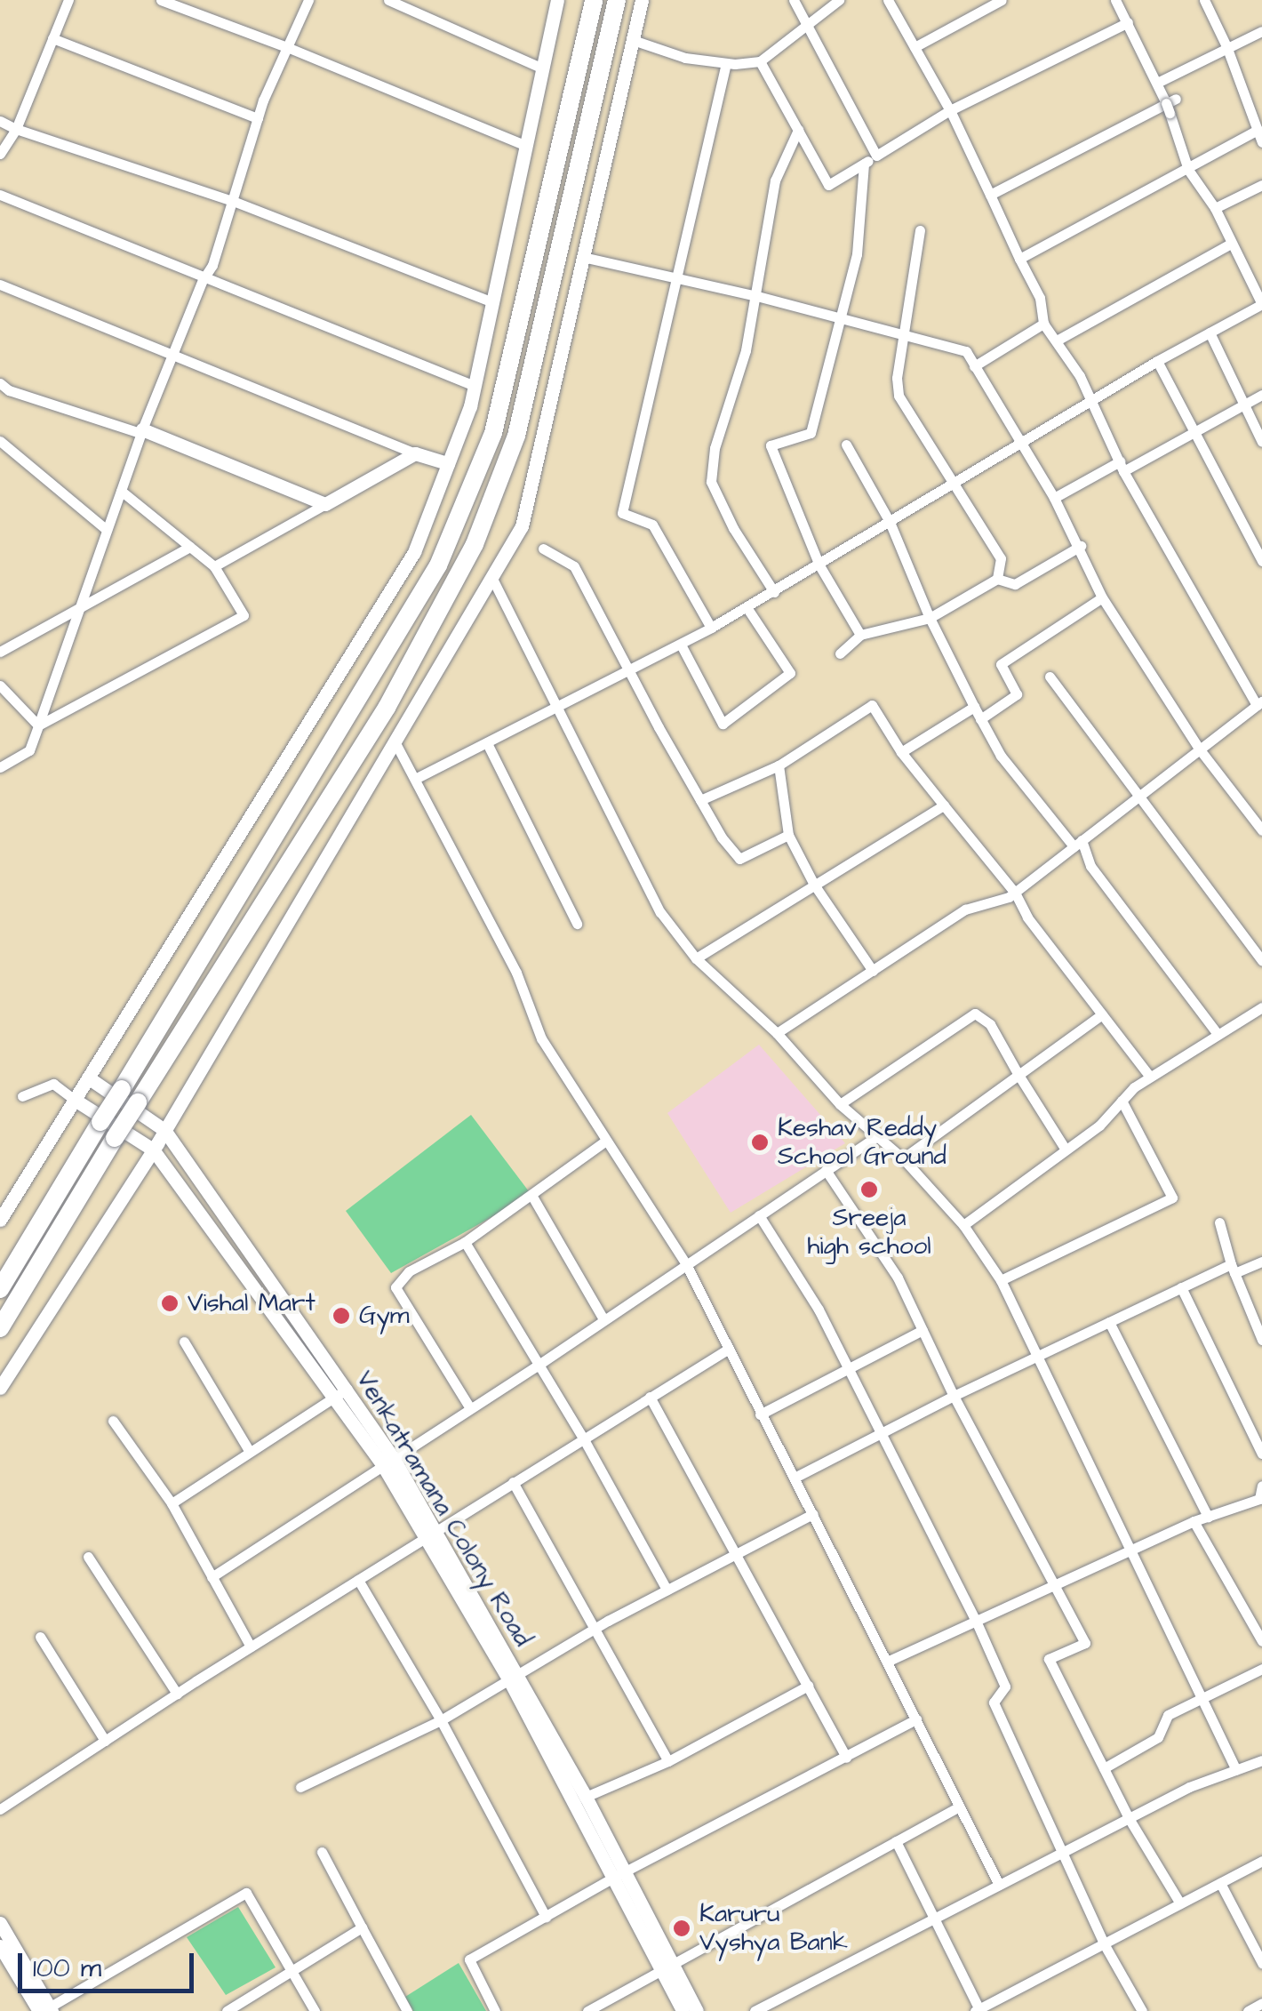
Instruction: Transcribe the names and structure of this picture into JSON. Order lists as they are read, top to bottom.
{
  "streets": {
    "street": ["Venkatramana Colony Road"]
  },
  "places": [
    "Keshav Reddy School Ground",
    "Sreeja high school",
    "Vishal Mart",
    "Gym",
    "Karuru Vyshya Bank"
  ],
  "scale_bar": "100 m"
}
